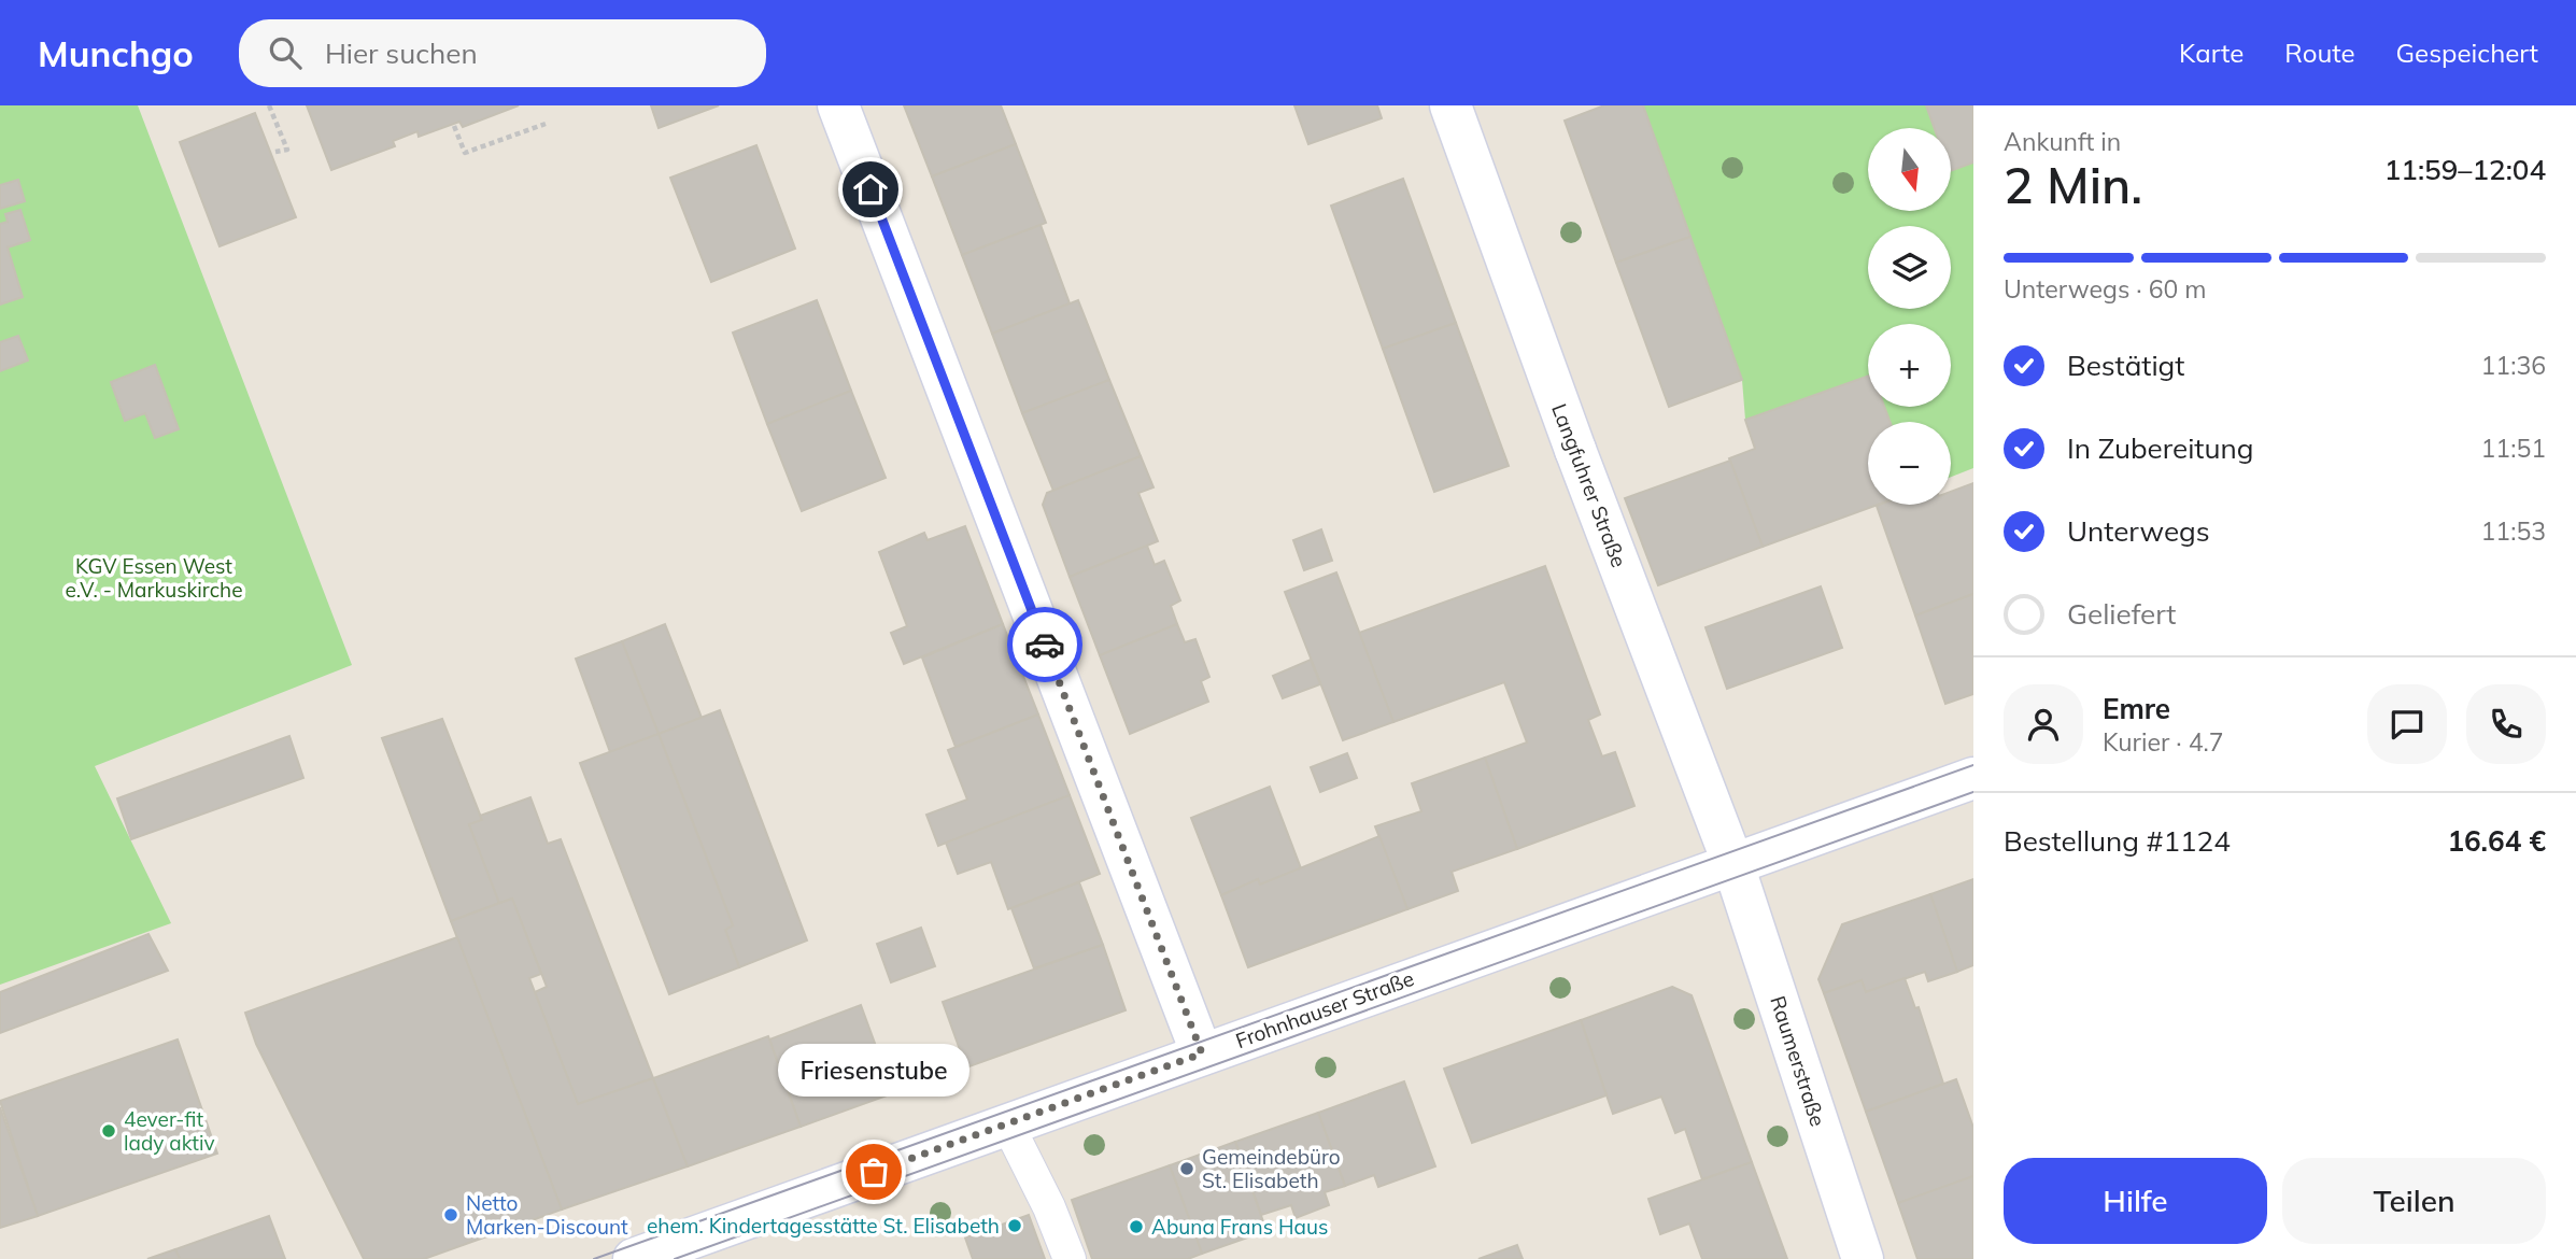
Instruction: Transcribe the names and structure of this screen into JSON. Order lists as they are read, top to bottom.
{
  "streets": {
    "street": ["Langfuhrer Straße", "Frohnhauser Straße", "Raumerstraße"]
  },
  "crossings": [
    ["Langfuhrer Straße", "Frohnhauser Straße"],
    ["Langfuhrer Straße", "Raumerstraße"],
    ["Frohnhauser Straße", "Raumerstraße"]
  ],
  "parks": ["KGV Essen West e.V. - Markuskirche"],
  "places": [
    "4ever-fit lady aktiv",
    "Gemeindebüro St. Elisabeth",
    "Friesenstube",
    "Netto Marken-Discount",
    "ehem. Kindertagesstätte St. Elisabeth",
    "Abuna Frans Haus"
  ],
  "north": "bottom",
  "page": {
    "header": "Munchgo",
    "search": "Hier suchen",
    "nav": ["Karte", "Route", "Gespeichert"],
    "heading": ["2 Min.", "Ankunft in", "11:59–12:04"],
    "panel": [
      "Emre",
      "Kurier · 4.7",
      "Bestellung #1124",
      "16.64 €"
    ],
    "map_buttons": ["+", "−"],
    "bar": "Unterwegs · 60 m",
    "list": [
      ["Bestätigt", "11:36"],
      ["In Zubereitung", "11:51"],
      ["Unterwegs", "11:53"],
      "Geliefert"
    ],
    "bubble": "Friesenstube",
    "buttons": ["Hilfe", "Teilen"]
  }
}
